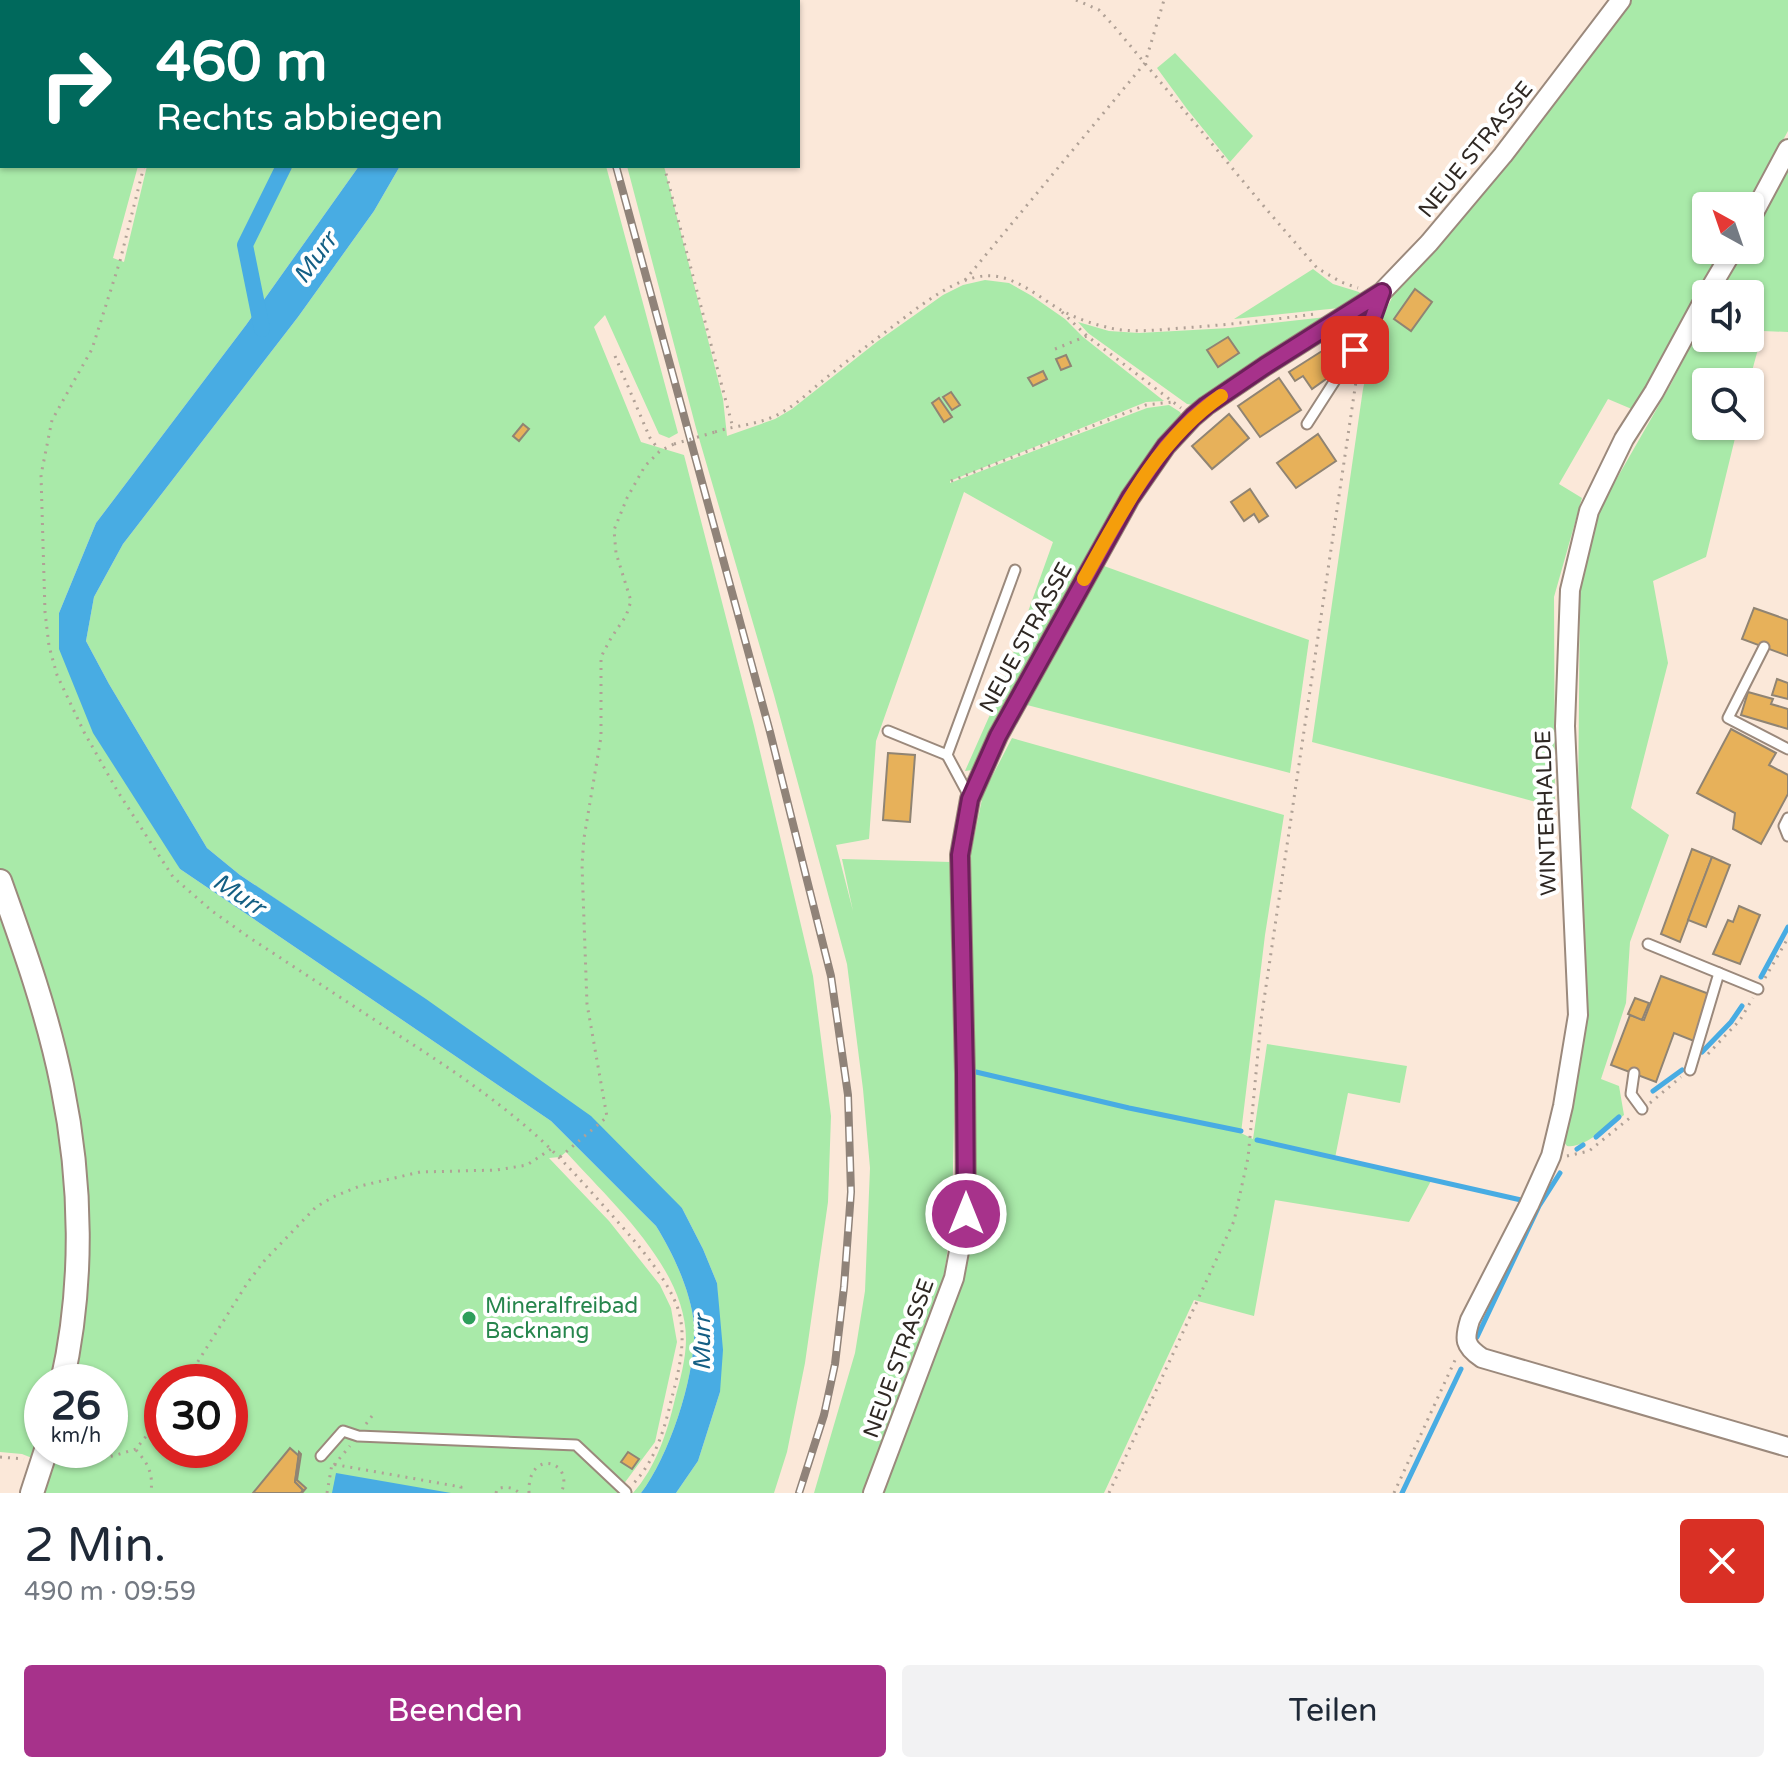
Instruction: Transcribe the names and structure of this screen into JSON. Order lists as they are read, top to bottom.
{
  "streets": {
    "street": ["NEUE STRASSE", "WINTERHALDE"]
  },
  "water": ["Murr"],
  "places": ["Mineralfreibad Backnang"],
  "north": "top left",
  "page": {
    "turn": ["460 m", "Rechts abbiegen"],
    "speed": "26 km/h",
    "limit": "30",
    "heading": ["2 Min.", "490 m · 09:59"],
    "buttons": ["Beenden", "Teilen"]
  }
}
